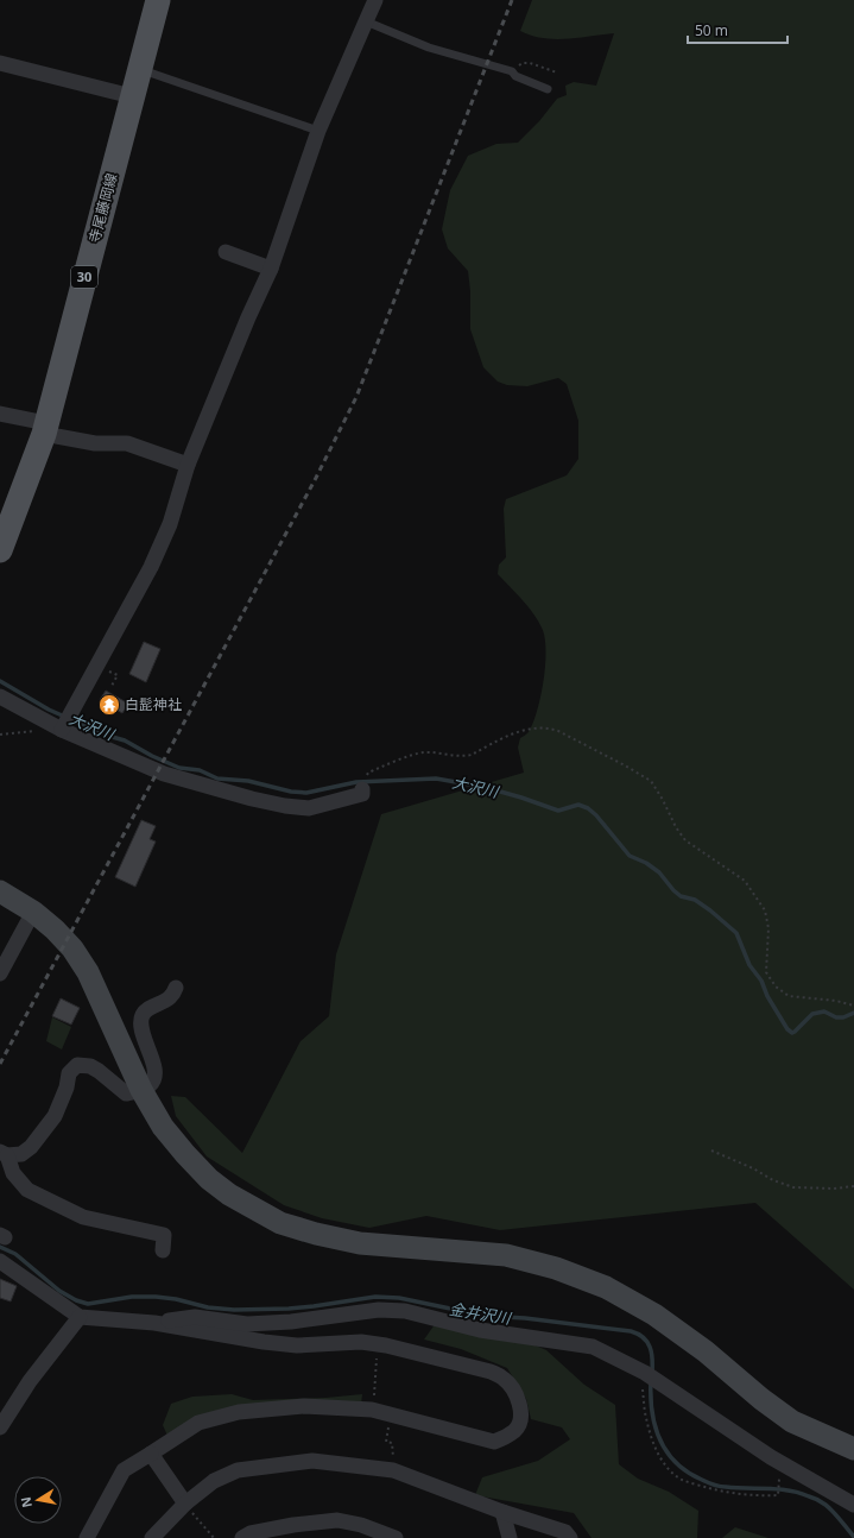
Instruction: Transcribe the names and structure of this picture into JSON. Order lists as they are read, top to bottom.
{
  "streets": {
    "main road": ["寺尾藤岡線", "30"]
  },
  "water": ["大沢川", "金井沢川"],
  "places": {
    "temple": ["白髭神社"]
  },
  "scale_bar": "50 m",
  "north": "left"
}
